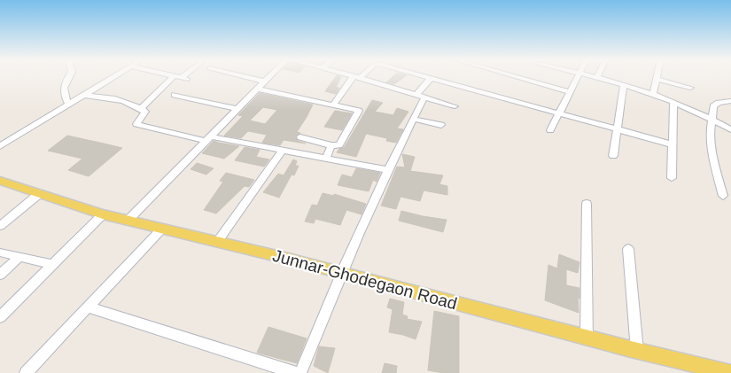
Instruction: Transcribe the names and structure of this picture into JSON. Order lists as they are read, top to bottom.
{
  "streets": {
    "main road": ["Junnar-Ghodegaon Road"]
  }
}
